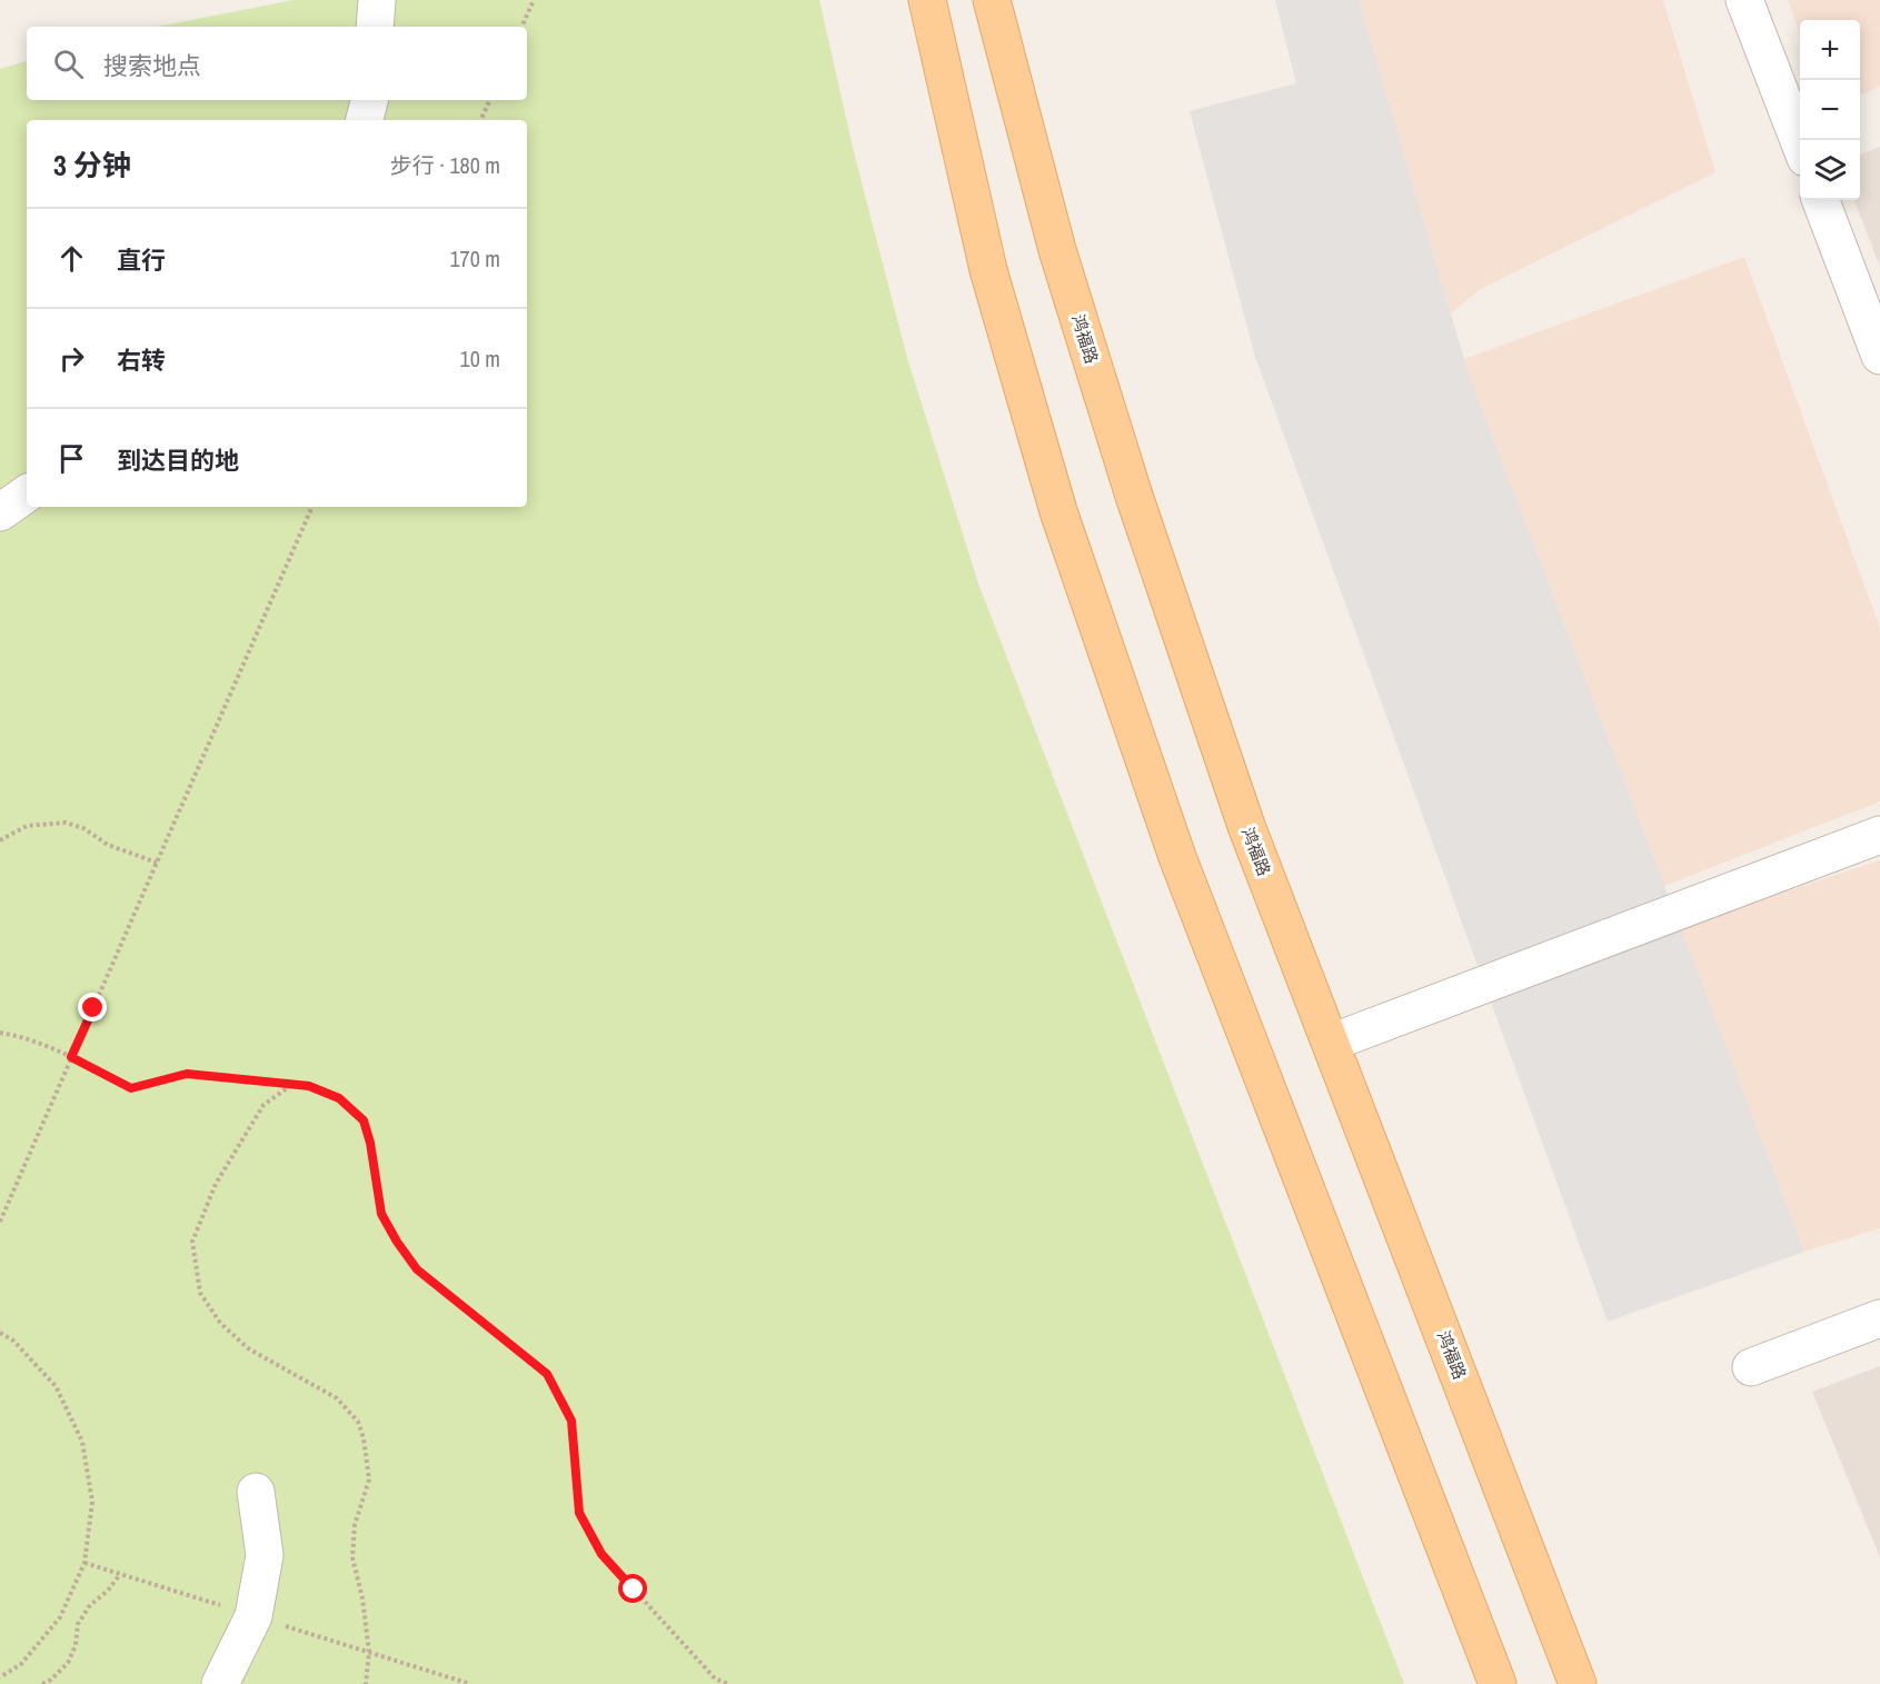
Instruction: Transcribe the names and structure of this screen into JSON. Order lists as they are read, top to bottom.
{
  "streets": {
    "main road": ["鸿福路"]
  },
  "page": {
    "map_buttons": ["+", "−"],
    "search": "搜索地点",
    "heading": ["3 分钟", "步行 · 180 m"],
    "list": [
      ["直行", "170 m"],
      ["右转", "10 m"],
      "到达目的地"
    ]
  }
}
